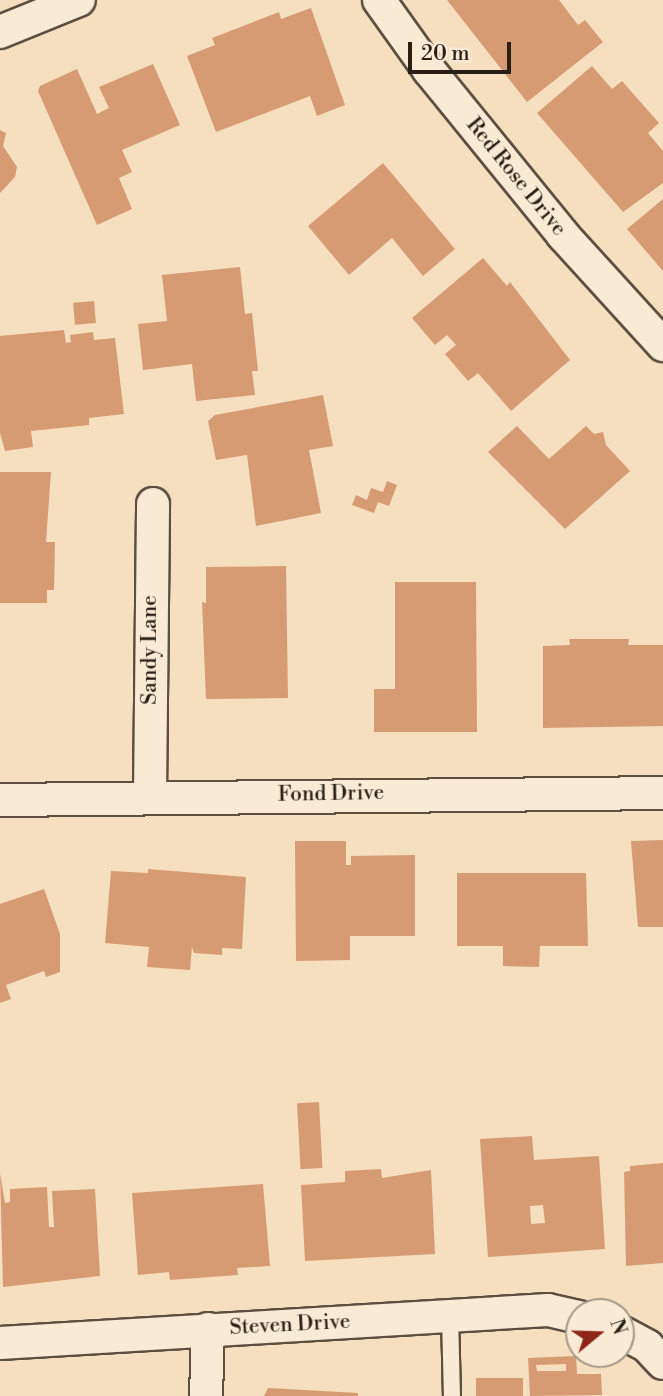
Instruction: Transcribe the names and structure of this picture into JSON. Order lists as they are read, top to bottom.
{
  "streets": {
    "street": [
      "Red Rose Drive",
      "Sandy Lane",
      "Fond Drive",
      "Steven Drive"
    ]
  },
  "crossings": [
    ["Sandy Lane", "Fond Drive"]
  ],
  "scale_bar": "20 m",
  "north": "right"
}
